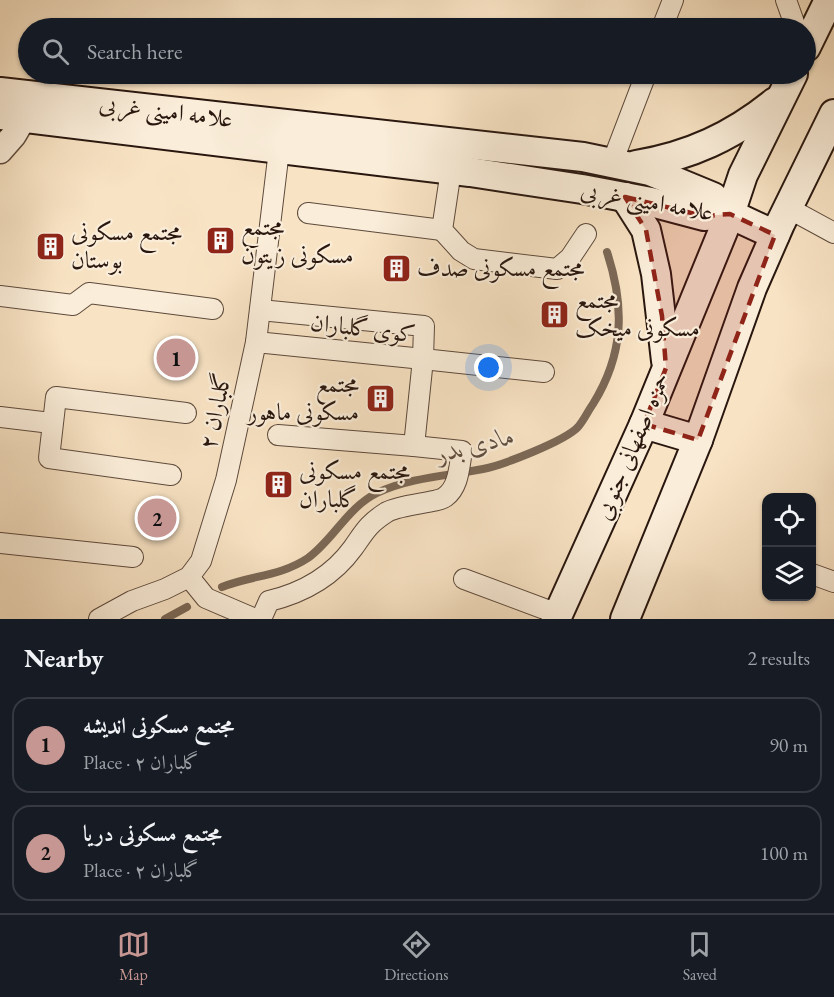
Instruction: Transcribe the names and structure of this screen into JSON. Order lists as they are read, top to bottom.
{
  "streets": {
    "main road": ["علامه امینی غربی", "حمزه اصفهانی جنوبی"],
    "street": ["کوی گلباران", "گلباران ۲"]
  },
  "crossings": [
    ["علامه امینی غربی", "گلباران ۲"],
    ["علامه امینی غربی", "حمزه اصفهانی جنوبی"],
    ["کوی گلباران", "گلباران ۲"]
  ],
  "water": ["مادی بدر"],
  "places": {
    "building": [
      "مجتمع مسکونی زیتون",
      "مجتمع مسکونی بوستان",
      "مجتمع مسکونی صدف",
      "مجتمع مسکونی میخک",
      "مجتمع مسکونی ماهور",
      "مجتمع مسکونی گلباران"
    ]
  },
  "page": {
    "search": "Search here",
    "pins": ["1", "2"],
    "heading": ["Nearby", "2 results"],
    "list": [
      {
        "mark": "1",
        "name": "مجتمع مسکونی اندیشه",
        "note": "Place · گلباران ۲",
        "value": "90 m"
      },
      {
        "mark": "2",
        "name": "مجتمع مسکونی دریا",
        "note": "Place · گلباران ۲",
        "value": "100 m"
      }
    ],
    "nav": ["Map", "Directions", "Saved"]
  }
}
